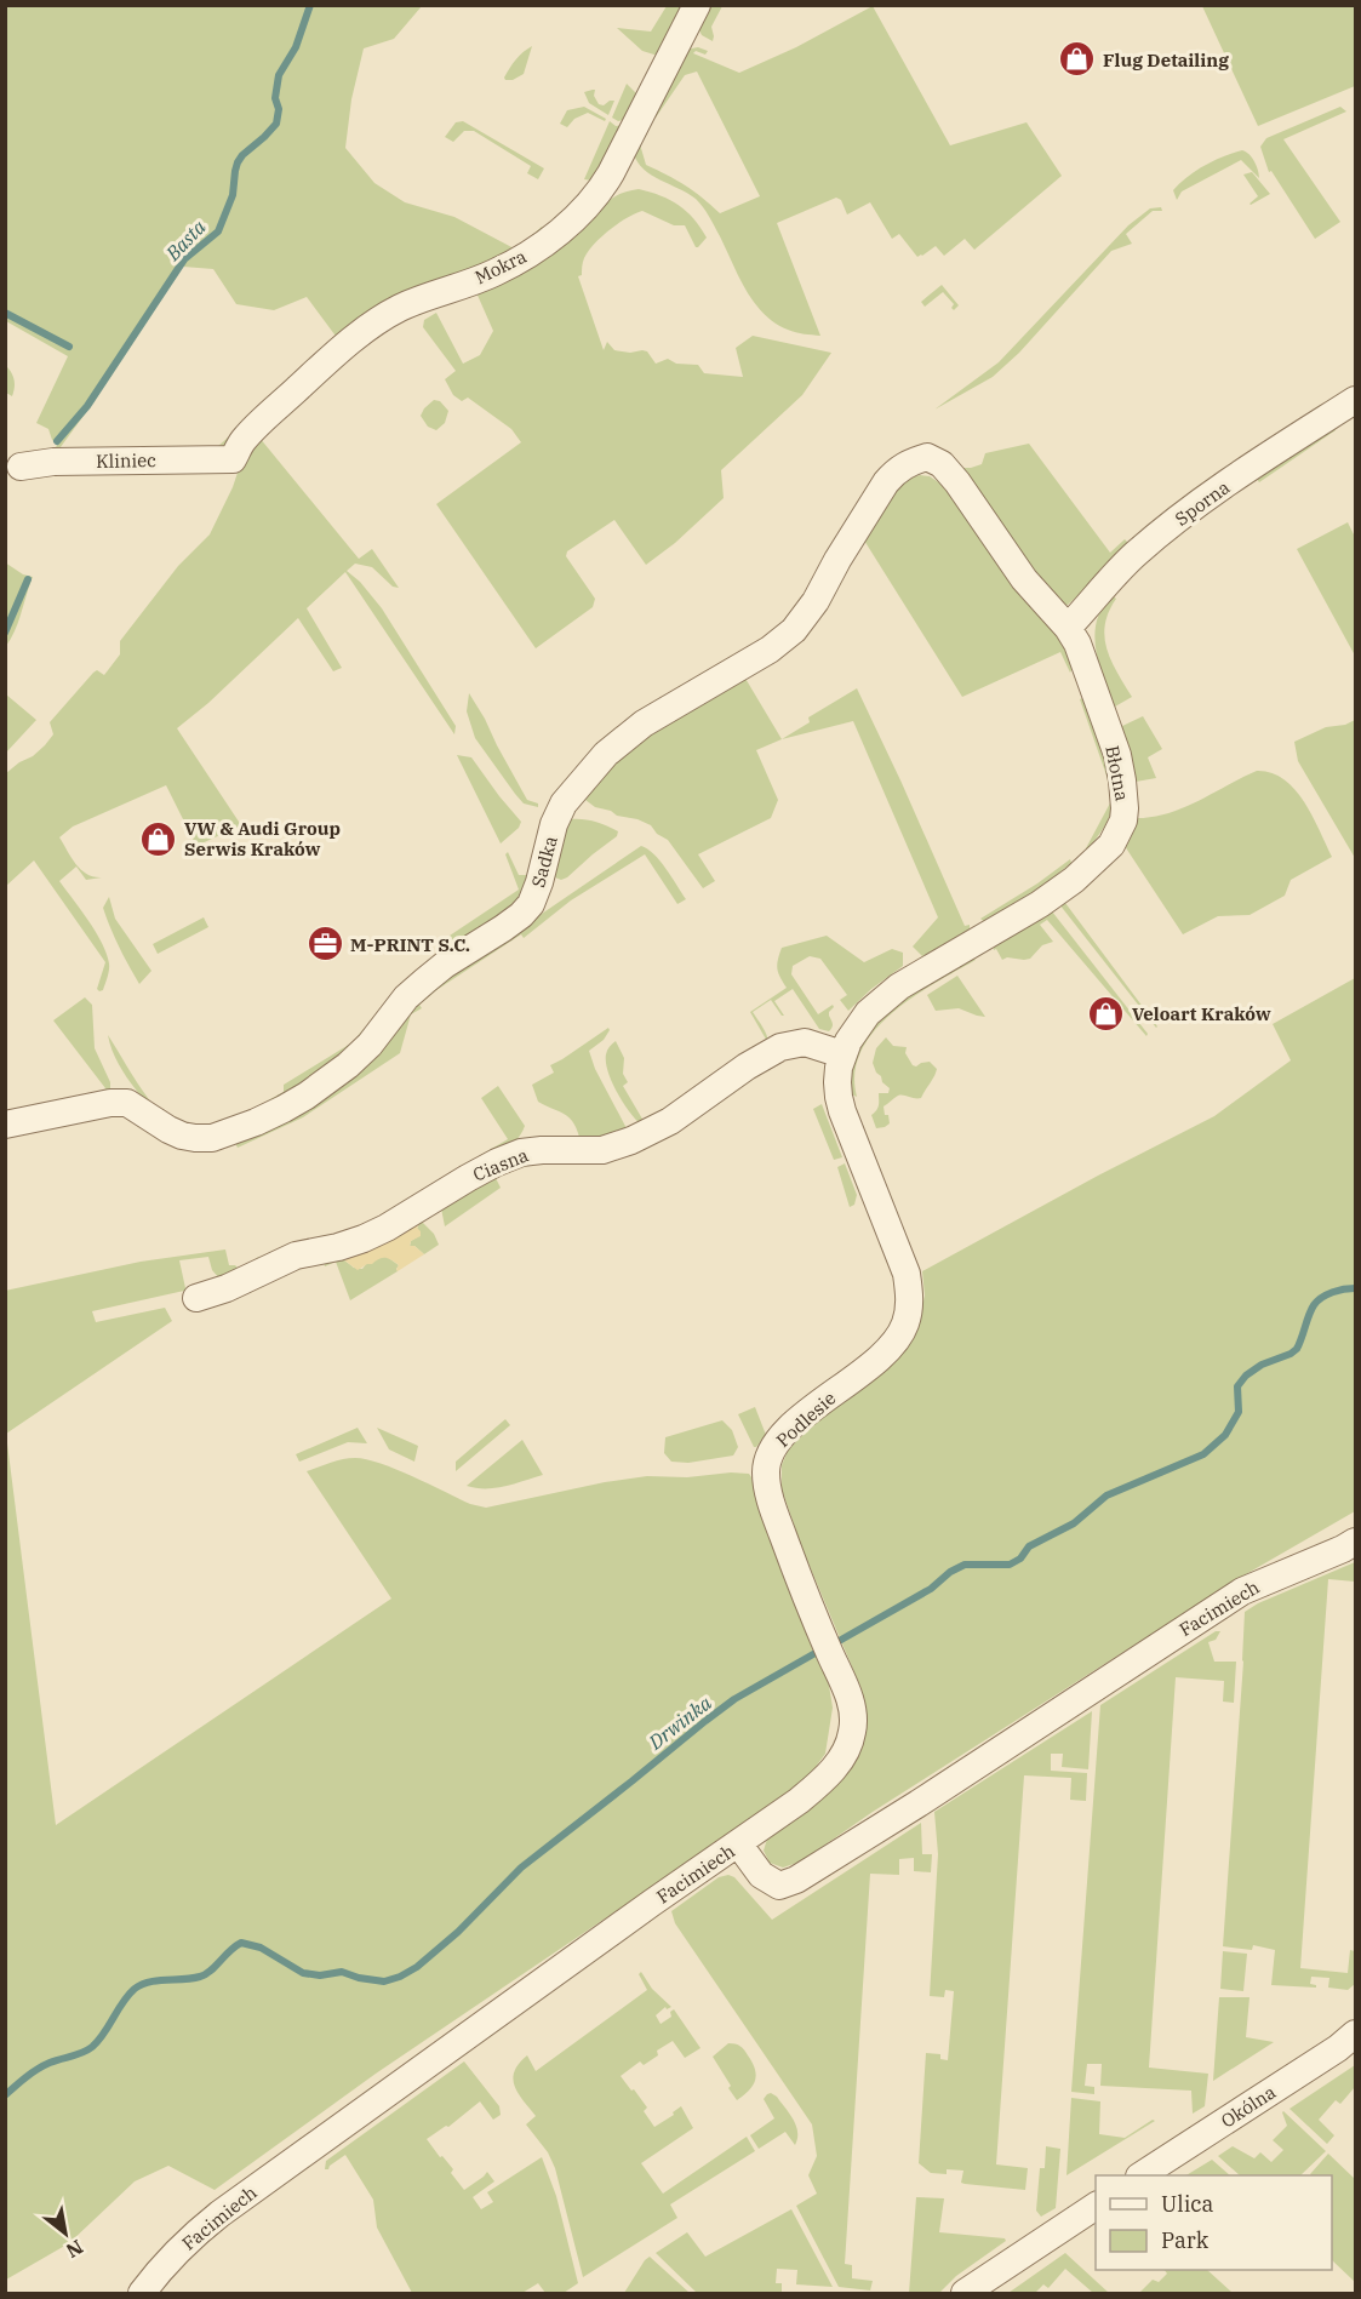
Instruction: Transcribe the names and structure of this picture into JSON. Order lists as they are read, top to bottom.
{
  "streets": {
    "street": [
      "Mokra",
      "Kliniec",
      "Sporna",
      "Błotna",
      "Sadka",
      "Ciasna",
      "Podlesie",
      "Facimiech",
      "Okólna"
    ]
  },
  "crossings": [
    ["Mokra", "Kliniec"],
    ["Sporna", "Błotna"],
    ["Błotna", "Sadka"],
    ["Błotna", "Ciasna"],
    ["Błotna", "Podlesie"],
    ["Ciasna", "Podlesie"],
    ["Podlesie", "Facimiech"]
  ],
  "water": ["Basta", "Drwinka"],
  "places": {
    "shop": ["Flug Detailing", "VW & Audi Group Serwis Kraków", "Veloart Kraków"],
    "office": ["M-PRINT S.C."]
  },
  "legend": ["Ulica", "Park"],
  "north": "bottom right"
}
